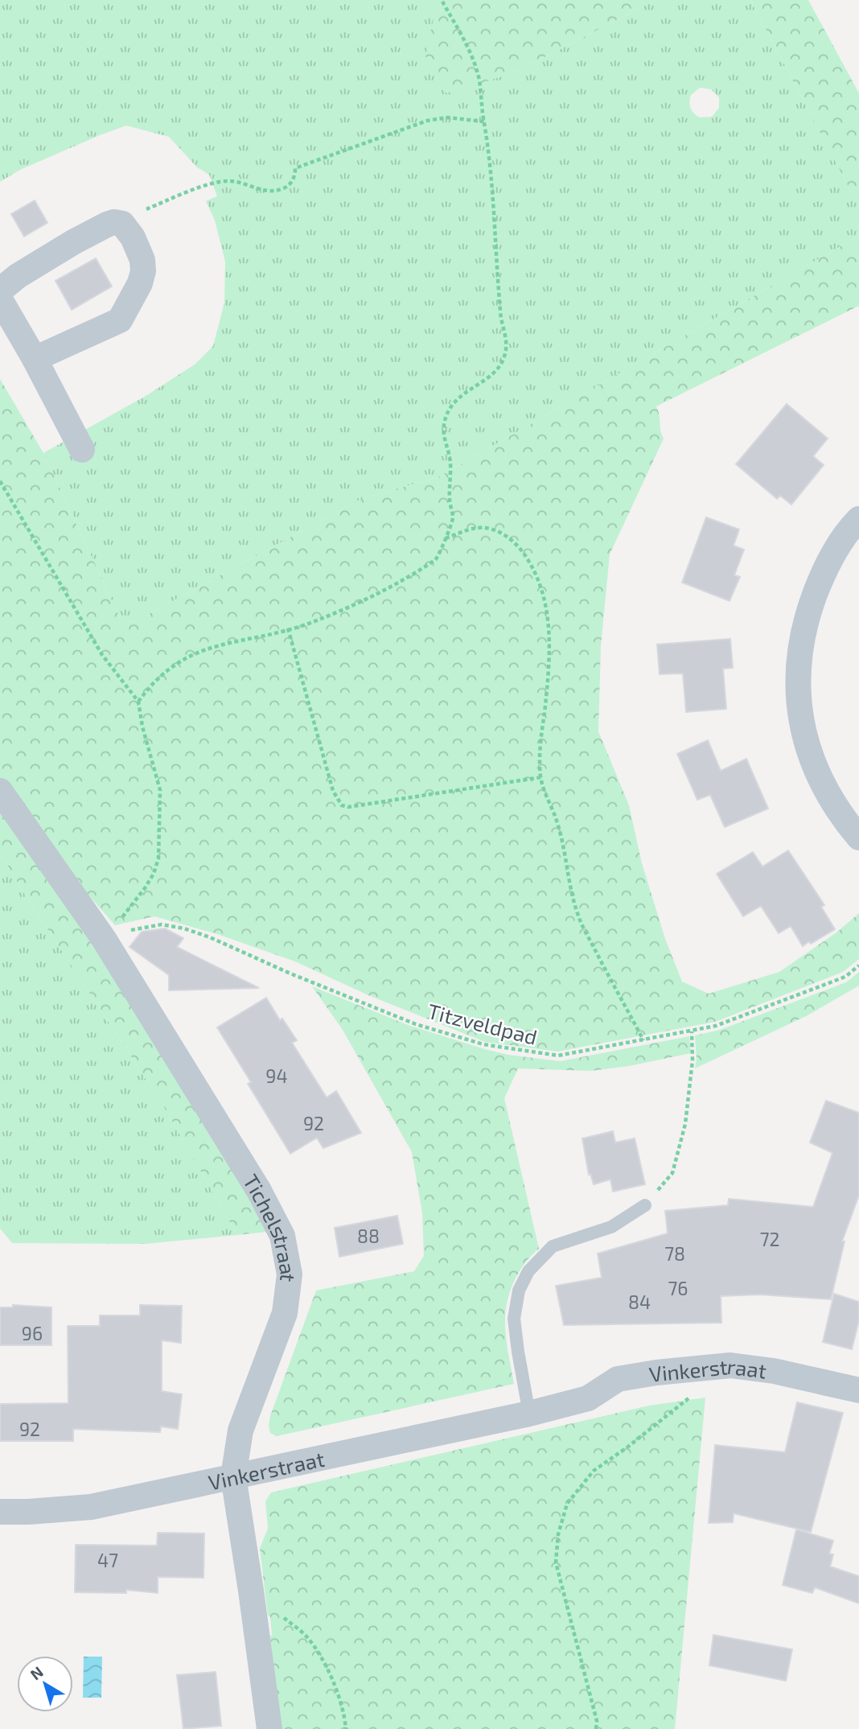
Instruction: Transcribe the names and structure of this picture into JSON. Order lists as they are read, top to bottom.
{
  "streets": {
    "street": ["Tichelstraat", "Vinkerstraat"],
    "path": ["Titzveldpad"]
  },
  "crossings": [
    ["Titzveldpad", "Tichelstraat"],
    ["Tichelstraat", "Vinkerstraat"]
  ],
  "house_numbers": [
    "94",
    "92",
    "88",
    "72",
    "78",
    "76",
    "84",
    "96",
    "92",
    "47"
  ],
  "north": "top left"
}
